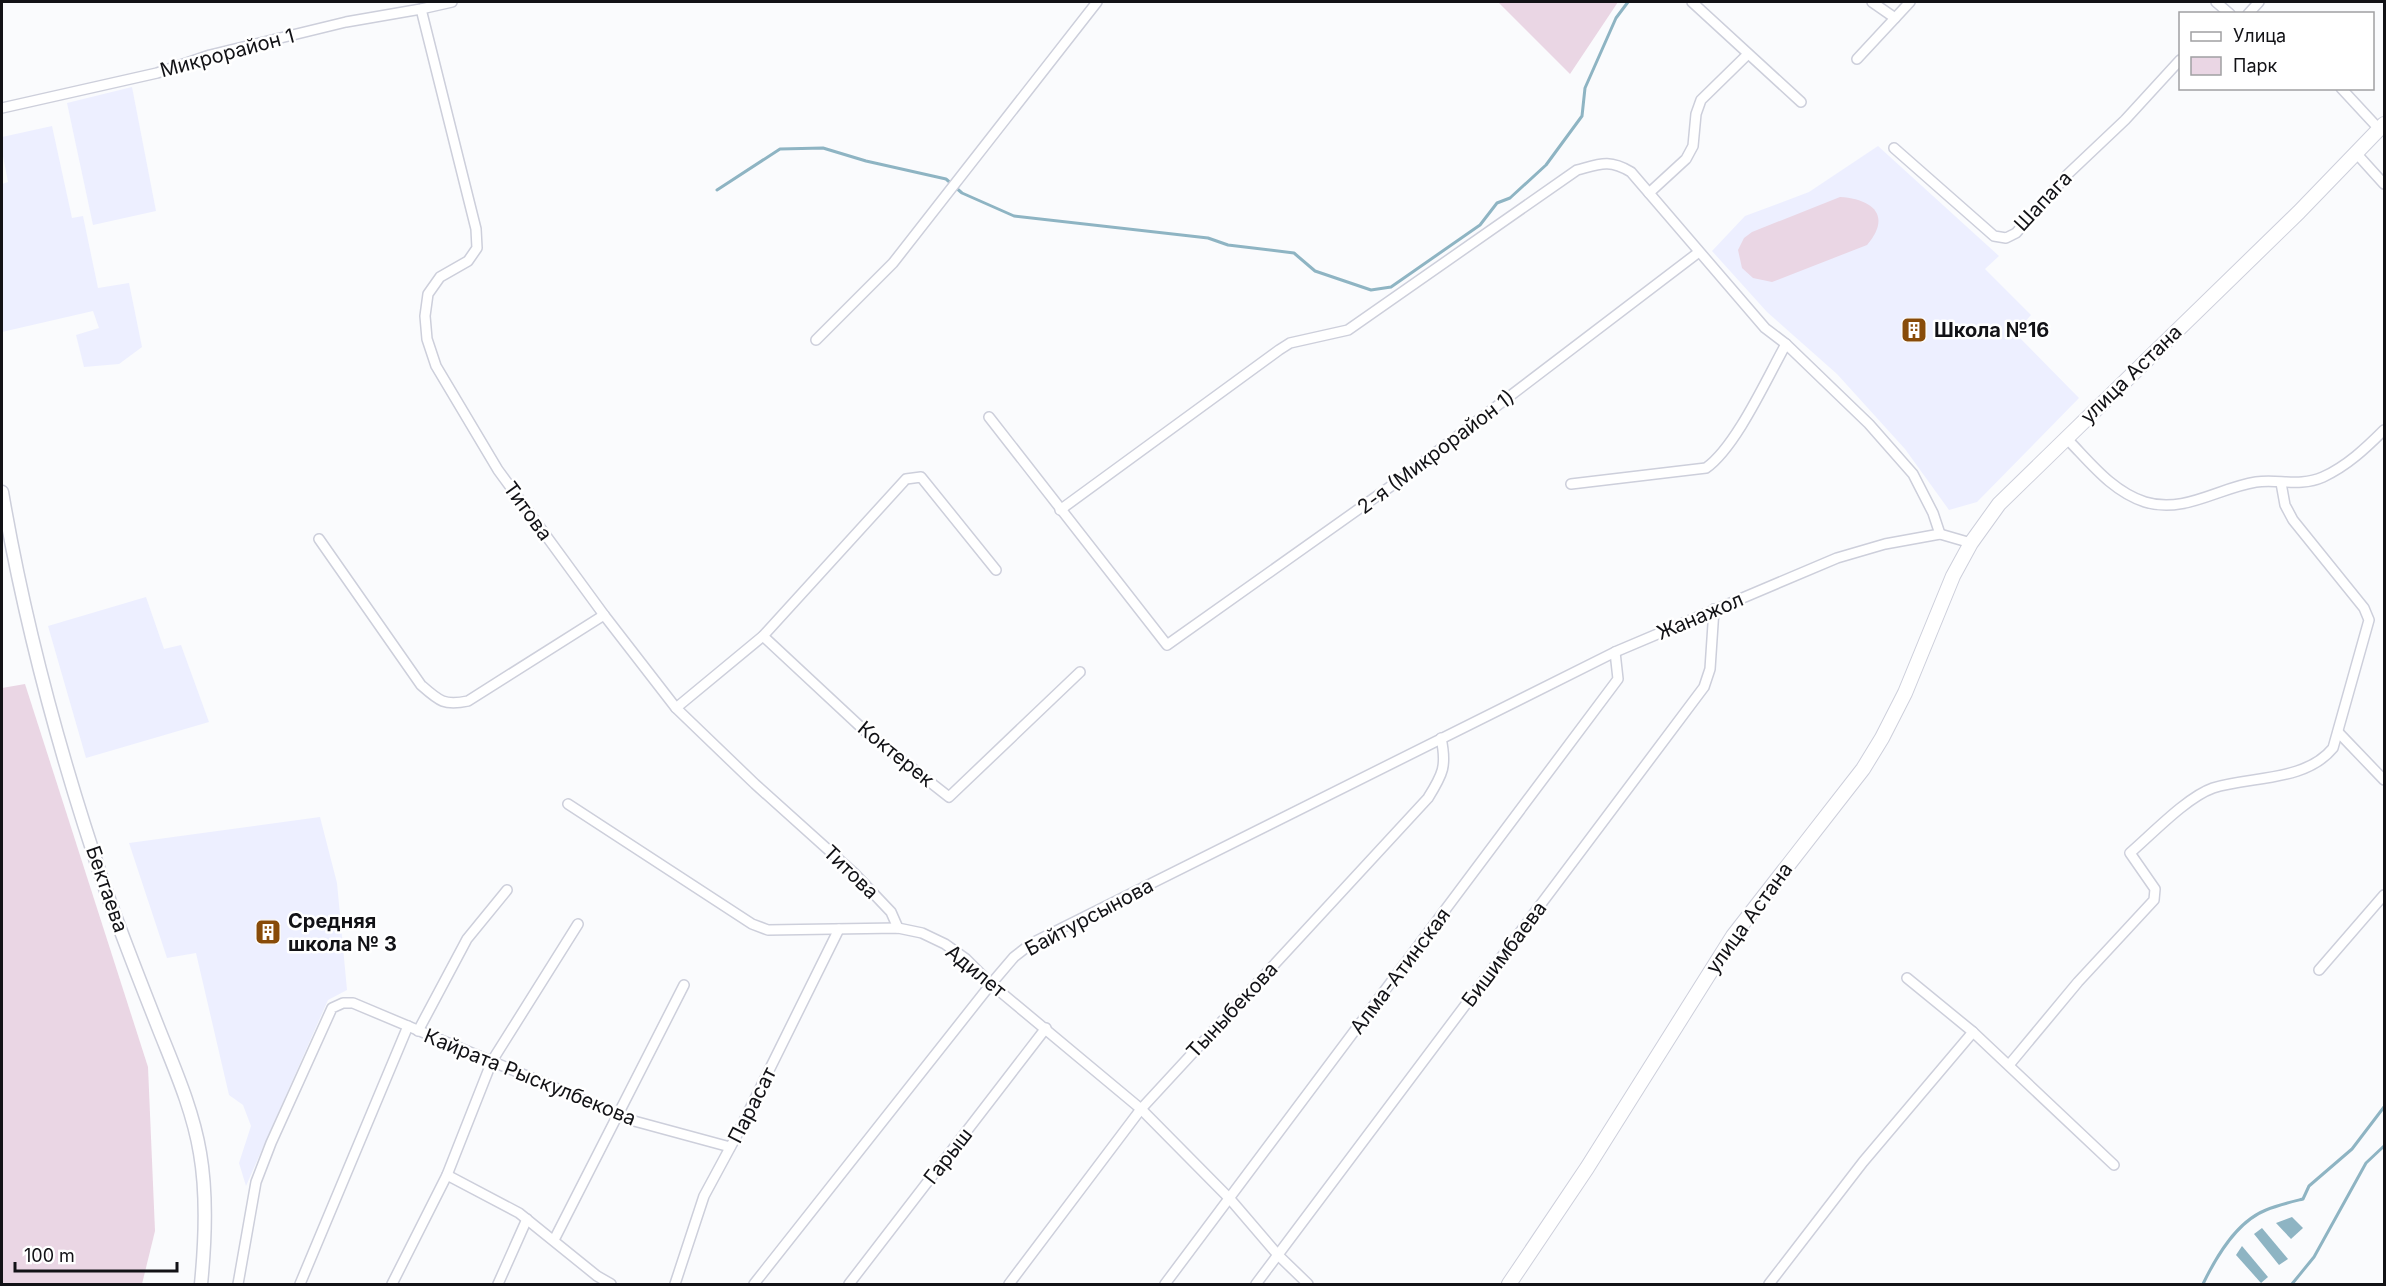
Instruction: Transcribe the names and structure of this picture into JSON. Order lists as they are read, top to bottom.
{
  "streets": {
    "main road": ["улица Астана"],
    "street": [
      "Микрорайон 1",
      "Шапага",
      "2-я (Микрорайон 1)",
      "Титова",
      "Жанажол",
      "Коктерек",
      "Бектаева",
      "Байтурсынова",
      "Бишимбаева",
      "Адилет",
      "Алма-Атинская",
      "Тыныбекова",
      "Кайрата Рыскулбекова",
      "Парасат",
      "Гарыш"
    ]
  },
  "crossings": [
    ["Микрорайон 1", "Титова"],
    ["улица Астана", "Жанажол"],
    ["Титова", "Адилет"],
    ["Жанажол", "Байтурсынова"],
    ["Жанажол", "Бишимбаева"],
    ["Жанажол", "Алма-Атинская"],
    ["Жанажол", "Тыныбекова"],
    ["Байтурсынова", "Адилет"],
    ["Байтурсынова", "Тыныбекова"],
    ["Бишимбаева", "Адилет"],
    ["Адилет", "Алма-Атинская"],
    ["Адилет", "Тыныбекова"],
    ["Адилет", "Парасат"],
    ["Адилет", "Гарыш"],
    ["Кайрата Рыскулбекова", "Парасат"]
  ],
  "places": {
    "building": ["Школа №16", "Средняя школа № 3"]
  },
  "legend": ["Улица", "Парк"],
  "scale_bar": "100 m"
}
